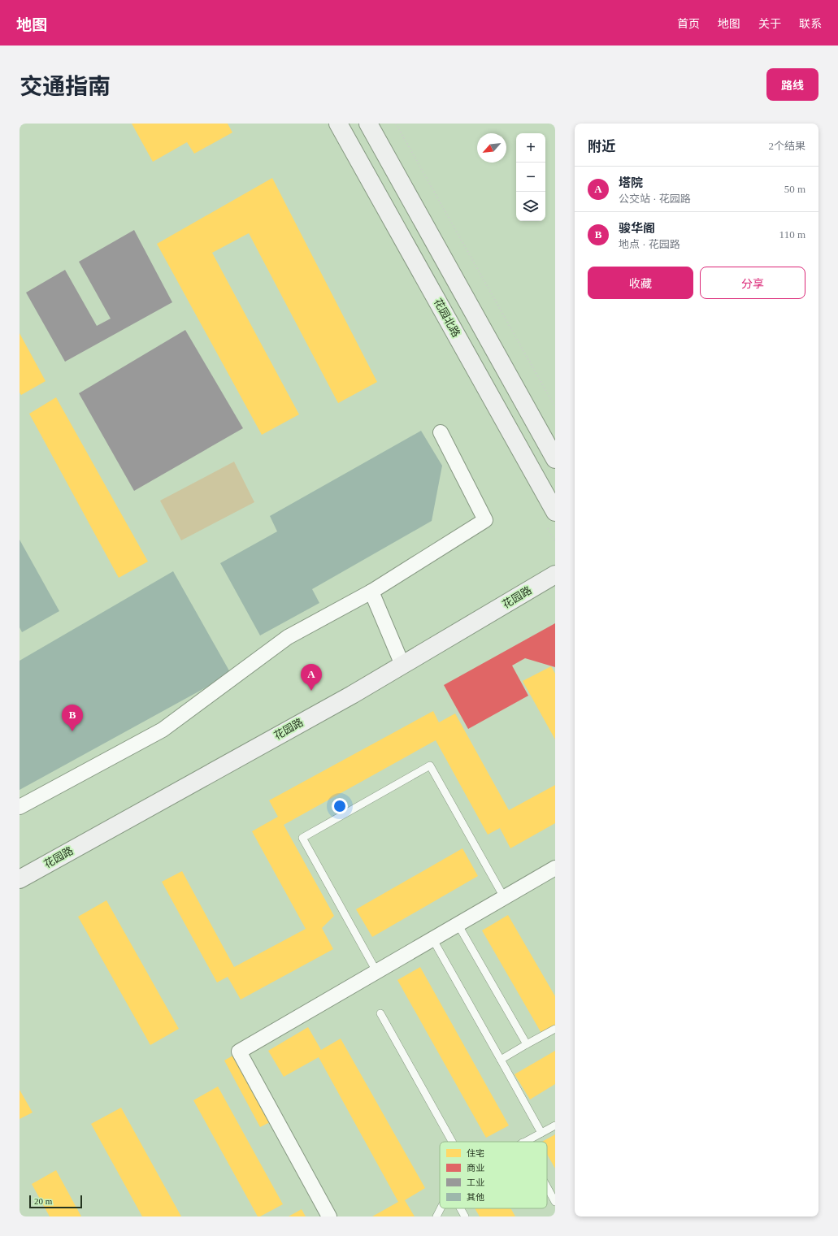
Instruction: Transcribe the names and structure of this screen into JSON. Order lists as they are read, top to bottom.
{
  "streets": {
    "street": ["花园北路", "花园路"]
  },
  "legend": [
    "住宅",
    "商业",
    "工业",
    "其他"
  ],
  "scale_bar": "20 m",
  "north": "bottom left",
  "page": {
    "header": "地图",
    "nav": [
      "首页",
      "地图",
      "关于",
      "联系"
    ],
    "title": "交通指南",
    "buttons": [
      "路线",
      ["收藏", "分享"]
    ],
    "heading": ["附近", "2个结果"],
    "map_buttons": ["+", "−"],
    "list": [
      {
        "mark": "A",
        "name": "塔院",
        "note": "公交站 · 花园路",
        "value": "50 m"
      },
      {
        "mark": "B",
        "name": "骏华阁",
        "note": "地点 · 花园路",
        "value": "110 m"
      }
    ],
    "pins": ["A", "B"],
    "scale": "20 m"
  }
}
